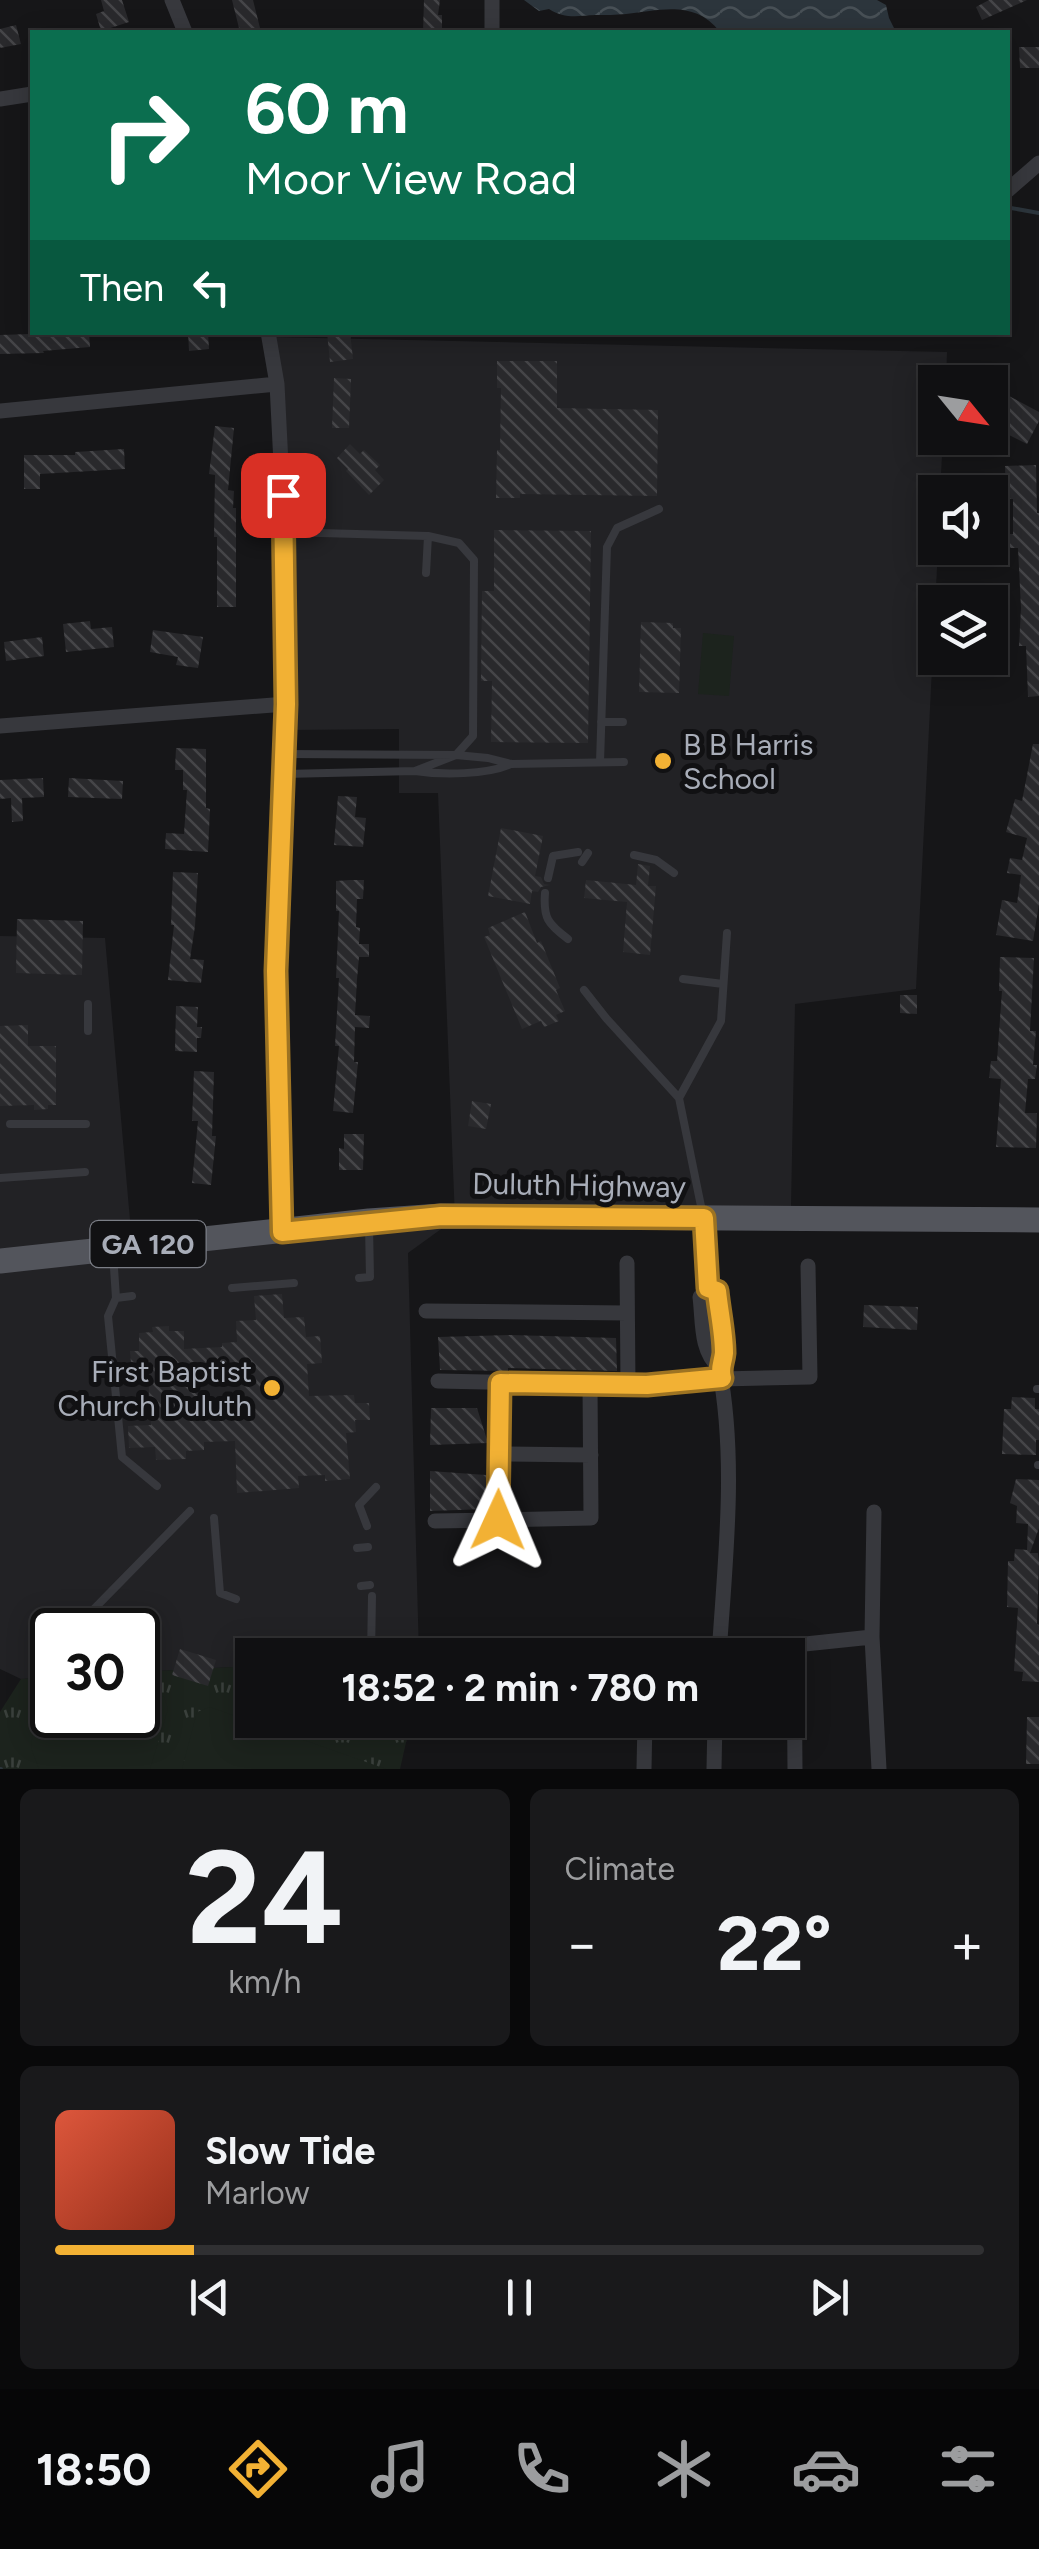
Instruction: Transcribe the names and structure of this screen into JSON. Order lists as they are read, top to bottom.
{
  "streets": {
    "main road": ["Duluth Highway", "GA 120"]
  },
  "places": ["B B Harris School", "First Baptist Church Duluth"],
  "north": "bottom right",
  "page": {
    "turn": ["60 m", "Moor View Road"],
    "then": "Then",
    "limit": "30",
    "trip": "18:52 · 2 min · 780 m",
    "tile": [
      ["24", "km/h"],
      "Climate"
    ],
    "heat": ["−", "22°", "+"],
    "song": ["Slow Tide", "Marlow"],
    "tabs": "18:50"
  }
}
